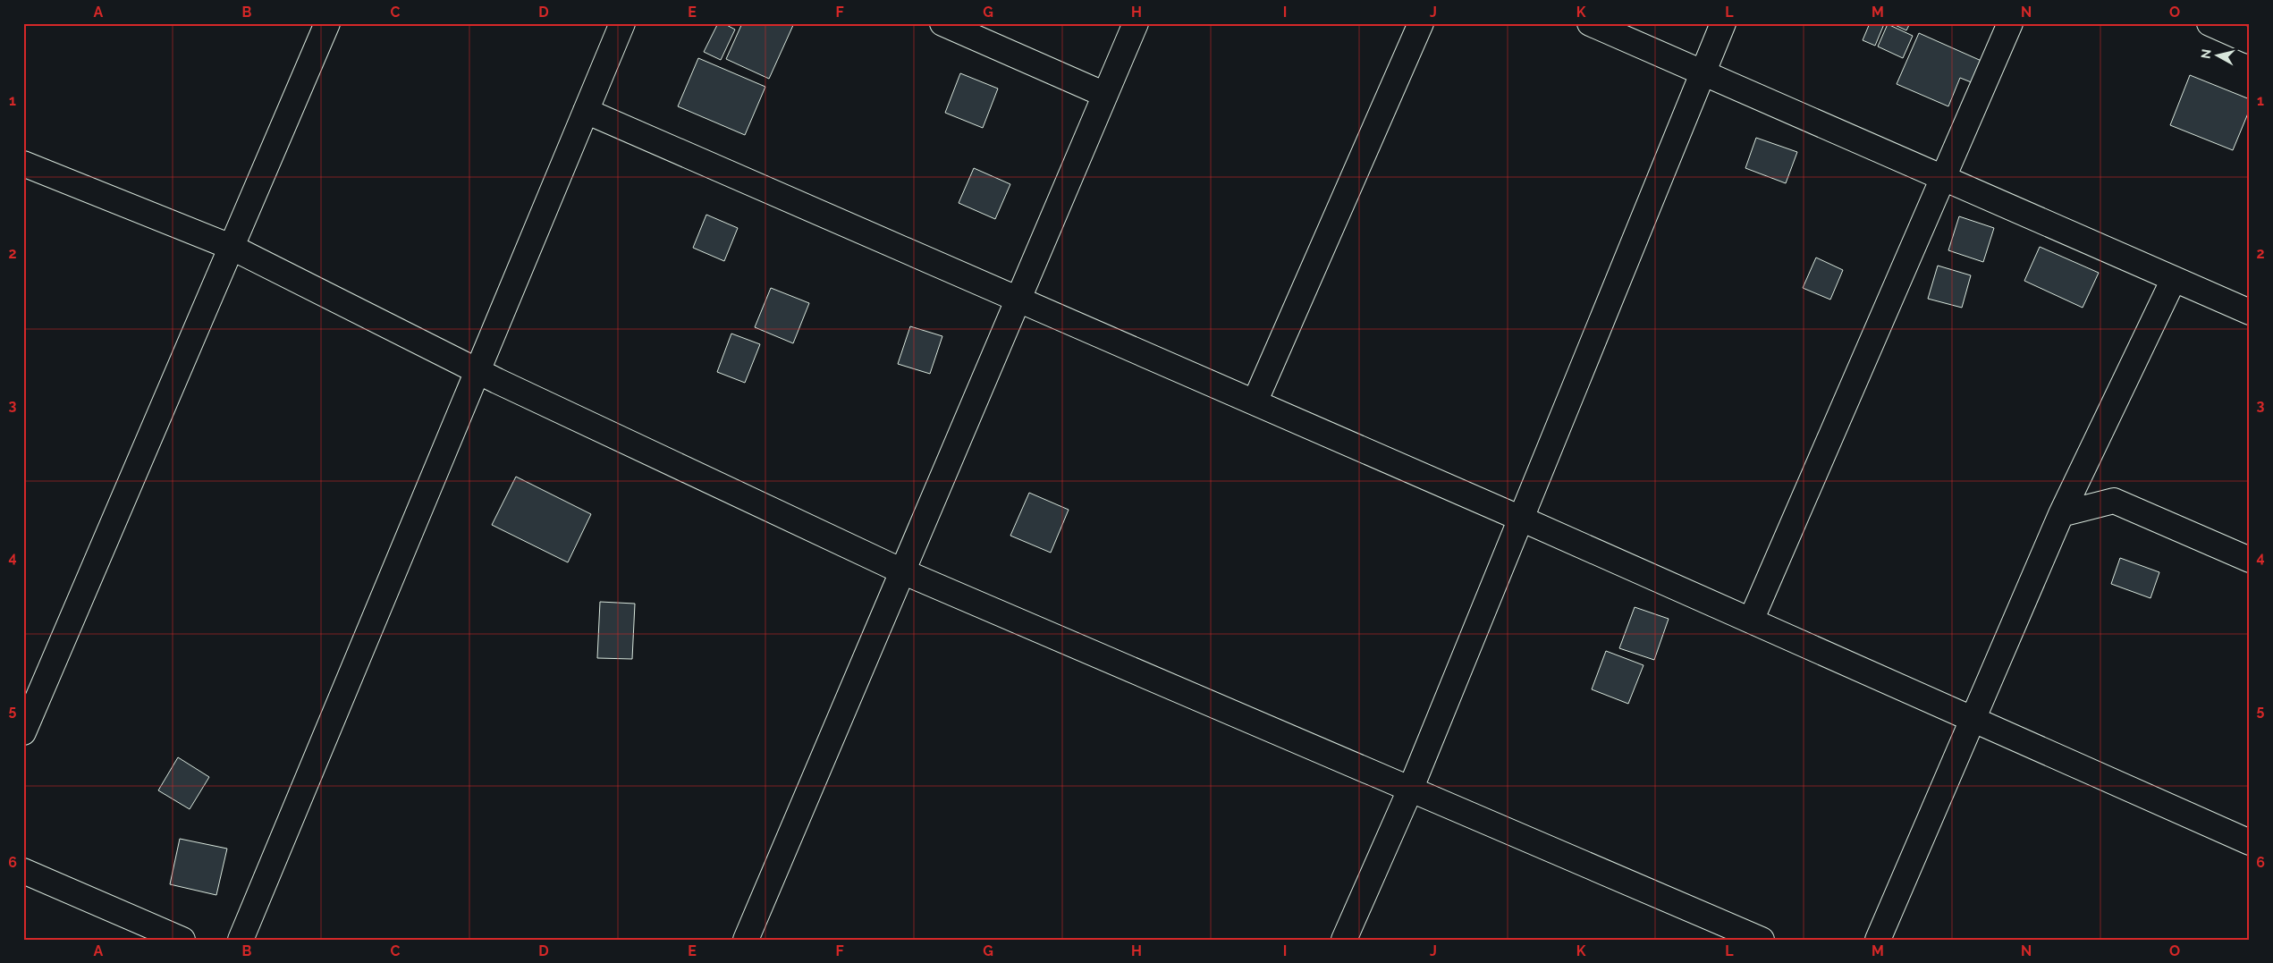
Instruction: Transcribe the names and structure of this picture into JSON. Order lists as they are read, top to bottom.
{
  "north": "left",
  "grid": {
    "columns": [
      "A",
      "B",
      "C",
      "D",
      "E",
      "F",
      "G",
      "H",
      "I",
      "J",
      "K",
      "L",
      "M",
      "N",
      "O"
    ],
    "rows": [
      "1",
      "2",
      "3",
      "4",
      "5",
      "6"
    ]
  }
}
